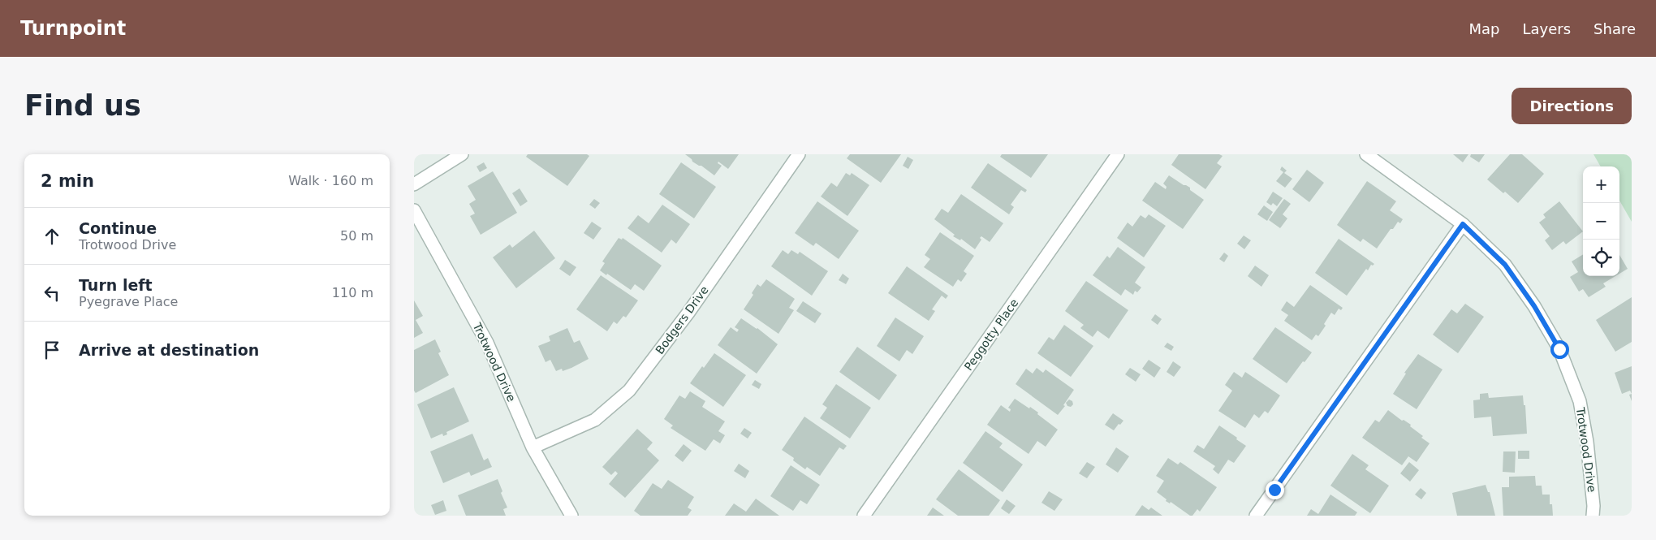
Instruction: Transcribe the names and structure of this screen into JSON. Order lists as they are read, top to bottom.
{
  "streets": {
    "street": ["Bodgers Drive", "Peggotty Place", "Trotwood Drive"]
  },
  "crossings": [
    ["Bodgers Drive", "Trotwood Drive"]
  ],
  "page": {
    "header": "Turnpoint",
    "nav": ["Map", "Layers", "Share"],
    "buttons": "Directions",
    "title": "Find us",
    "heading": ["2 min", "Walk · 160 m"],
    "map_buttons": ["+", "−"],
    "list": [
      ["Continue", "Trotwood Drive", "50 m"],
      ["Turn left", "Pyegrave Place", "110 m"],
      "Arrive at destination"
    ]
  }
}
